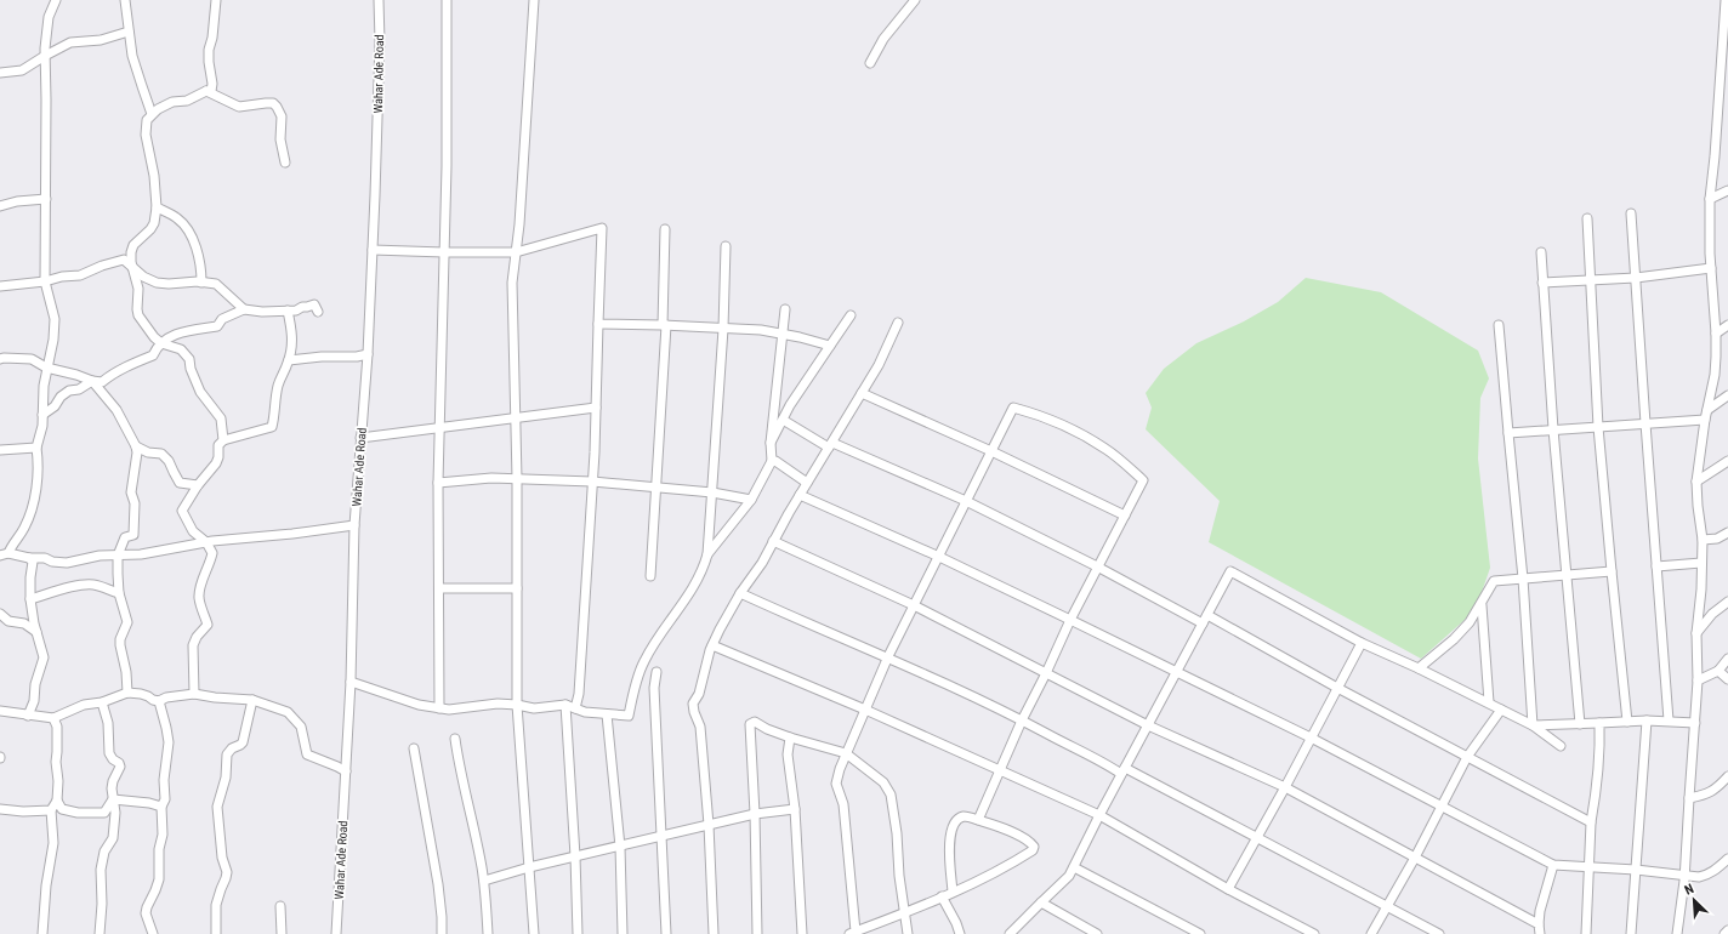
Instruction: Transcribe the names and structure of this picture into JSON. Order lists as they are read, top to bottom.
{
  "streets": {
    "street": ["Wahar Ade Road"]
  },
  "north": "top left"
}
